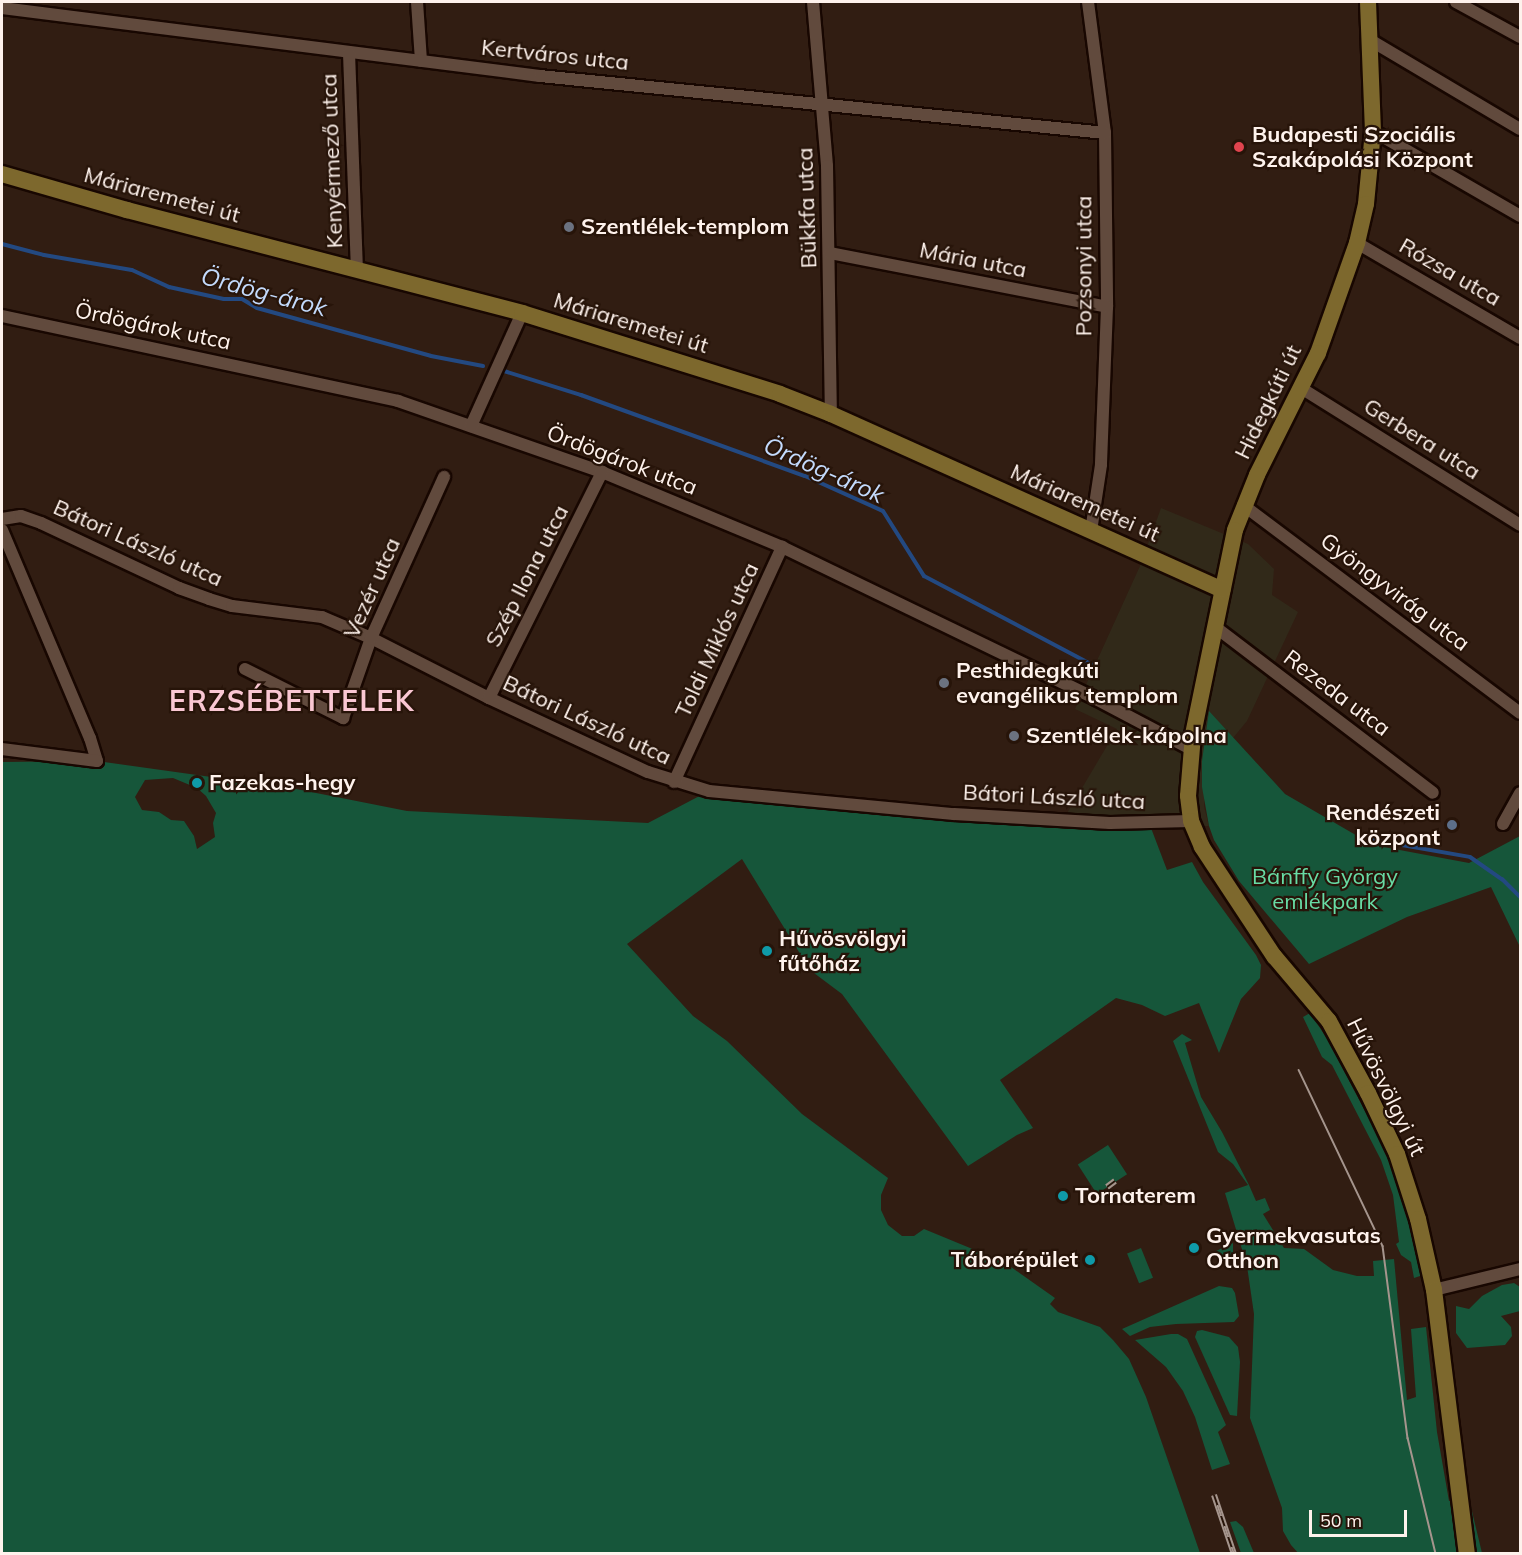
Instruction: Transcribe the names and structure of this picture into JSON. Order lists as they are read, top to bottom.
{
  "streets": {
    "main road": ["Máriaremetei út", "Hidegkúti út", "Hűvösvölgyi út"],
    "street": [
      "Kertváros utca",
      "Kenyérmező utca",
      "Bükkfa utca",
      "Mária utca",
      "Pozsonyi utca",
      "Rózsa utca",
      "Ördögárok utca",
      "Gerbera utca",
      "Bátori László utca",
      "Szép Ilona utca",
      "Vezér utca",
      "Gyöngyvirág utca",
      "Toldi Miklós utca",
      "Rezeda utca"
    ]
  },
  "crossings": [
    ["Kertváros utca", "Kenyérmező utca"],
    ["Kertváros utca", "Bükkfa utca"],
    ["Kertváros utca", "Pozsonyi utca"],
    ["Kenyérmező utca", "Máriaremetei út"],
    ["Máriaremetei út", "Bükkfa utca"],
    ["Máriaremetei út", "Pozsonyi utca"],
    ["Máriaremetei út", "Hidegkúti út"],
    ["Bükkfa utca", "Mária utca"],
    ["Mária utca", "Pozsonyi utca"],
    ["Rózsa utca", "Hidegkúti út"],
    ["Ördögárok utca", "Hidegkúti út"],
    ["Ördögárok utca", "Szép Ilona utca"],
    ["Ördögárok utca", "Toldi Miklós utca"],
    ["Hidegkúti út", "Gerbera utca"],
    ["Hidegkúti út", "Bátori László utca"],
    ["Hidegkúti út", "Gyöngyvirág utca"],
    ["Hidegkúti út", "Rezeda utca"],
    ["Hidegkúti út", "Hűvösvölgyi út"],
    ["Bátori László utca", "Szép Ilona utca"],
    ["Bátori László utca", "Vezér utca"],
    ["Bátori László utca", "Toldi Miklós utca"],
    ["Bátori László utca", "Hűvösvölgyi út"]
  ],
  "districts": ["ERZSÉBETTELEK"],
  "water": ["Ördög-árok"],
  "parks": ["Bánffy György emlékpark"],
  "places": [
    "Budapesti Szociális Szakápolási Központ",
    "Szentlélek-templom",
    "Pesthidegkúti evangélikus templom",
    "Szentlélek-kápolna",
    "Fazekas-hegy",
    "Rendészeti központ",
    "Hűvösvölgyi fűtőház",
    "Tornaterem",
    "Gyermekvasutas Otthon",
    "Táborépület"
  ],
  "scale_bar": "50 m"
}
